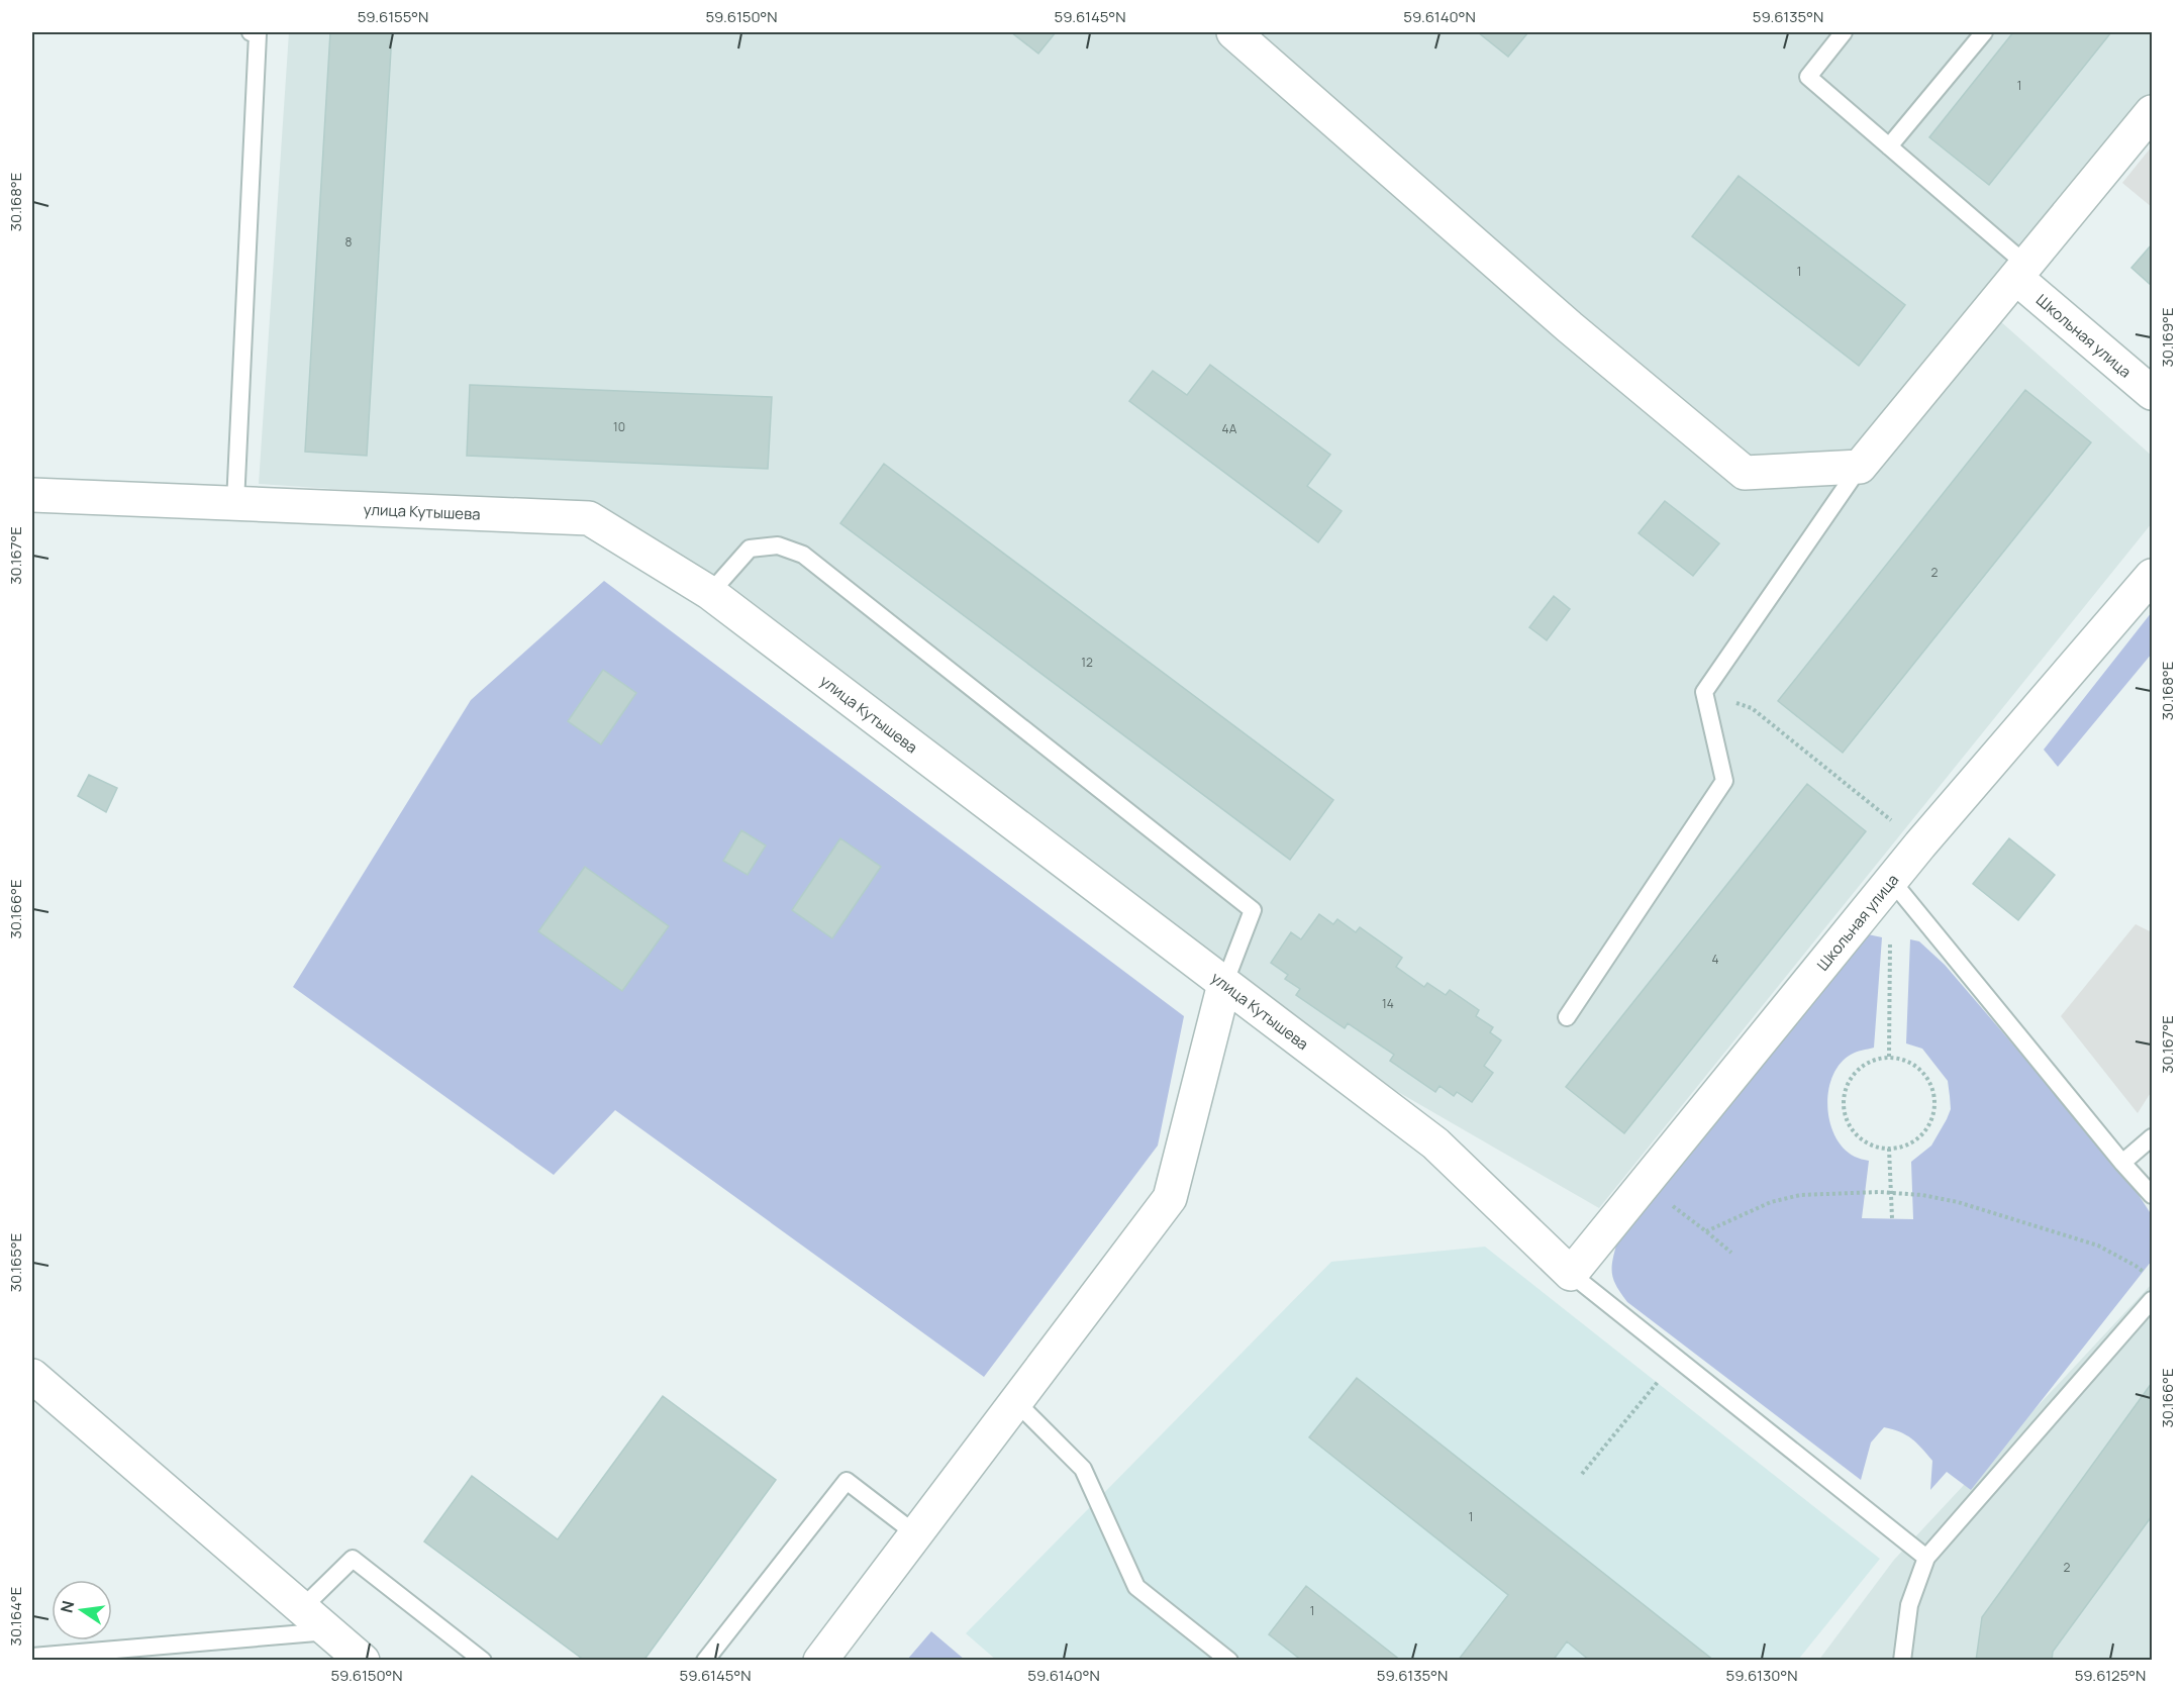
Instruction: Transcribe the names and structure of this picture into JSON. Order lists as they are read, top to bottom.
{
  "streets": {
    "street": ["Школьная улица", "улица Кутышева"]
  },
  "crossings": [
    ["Школьная улица", "улица Кутышева"]
  ],
  "house_numbers": [
    "1",
    "8",
    "1",
    "10",
    "4А",
    "2",
    "12",
    "4",
    "14",
    "1",
    "2",
    "1"
  ],
  "north": "left",
  "coordinates": [
    "59.6155°N",
    "59.6150°N",
    "59.6145°N",
    "59.6140°N",
    "59.6135°N",
    "30.168°E",
    "30.169°E",
    "30.167°E",
    "30.166°E",
    "30.165°E",
    "30.164°E",
    "59.6130°N",
    "59.6125°N"
  ]
}
